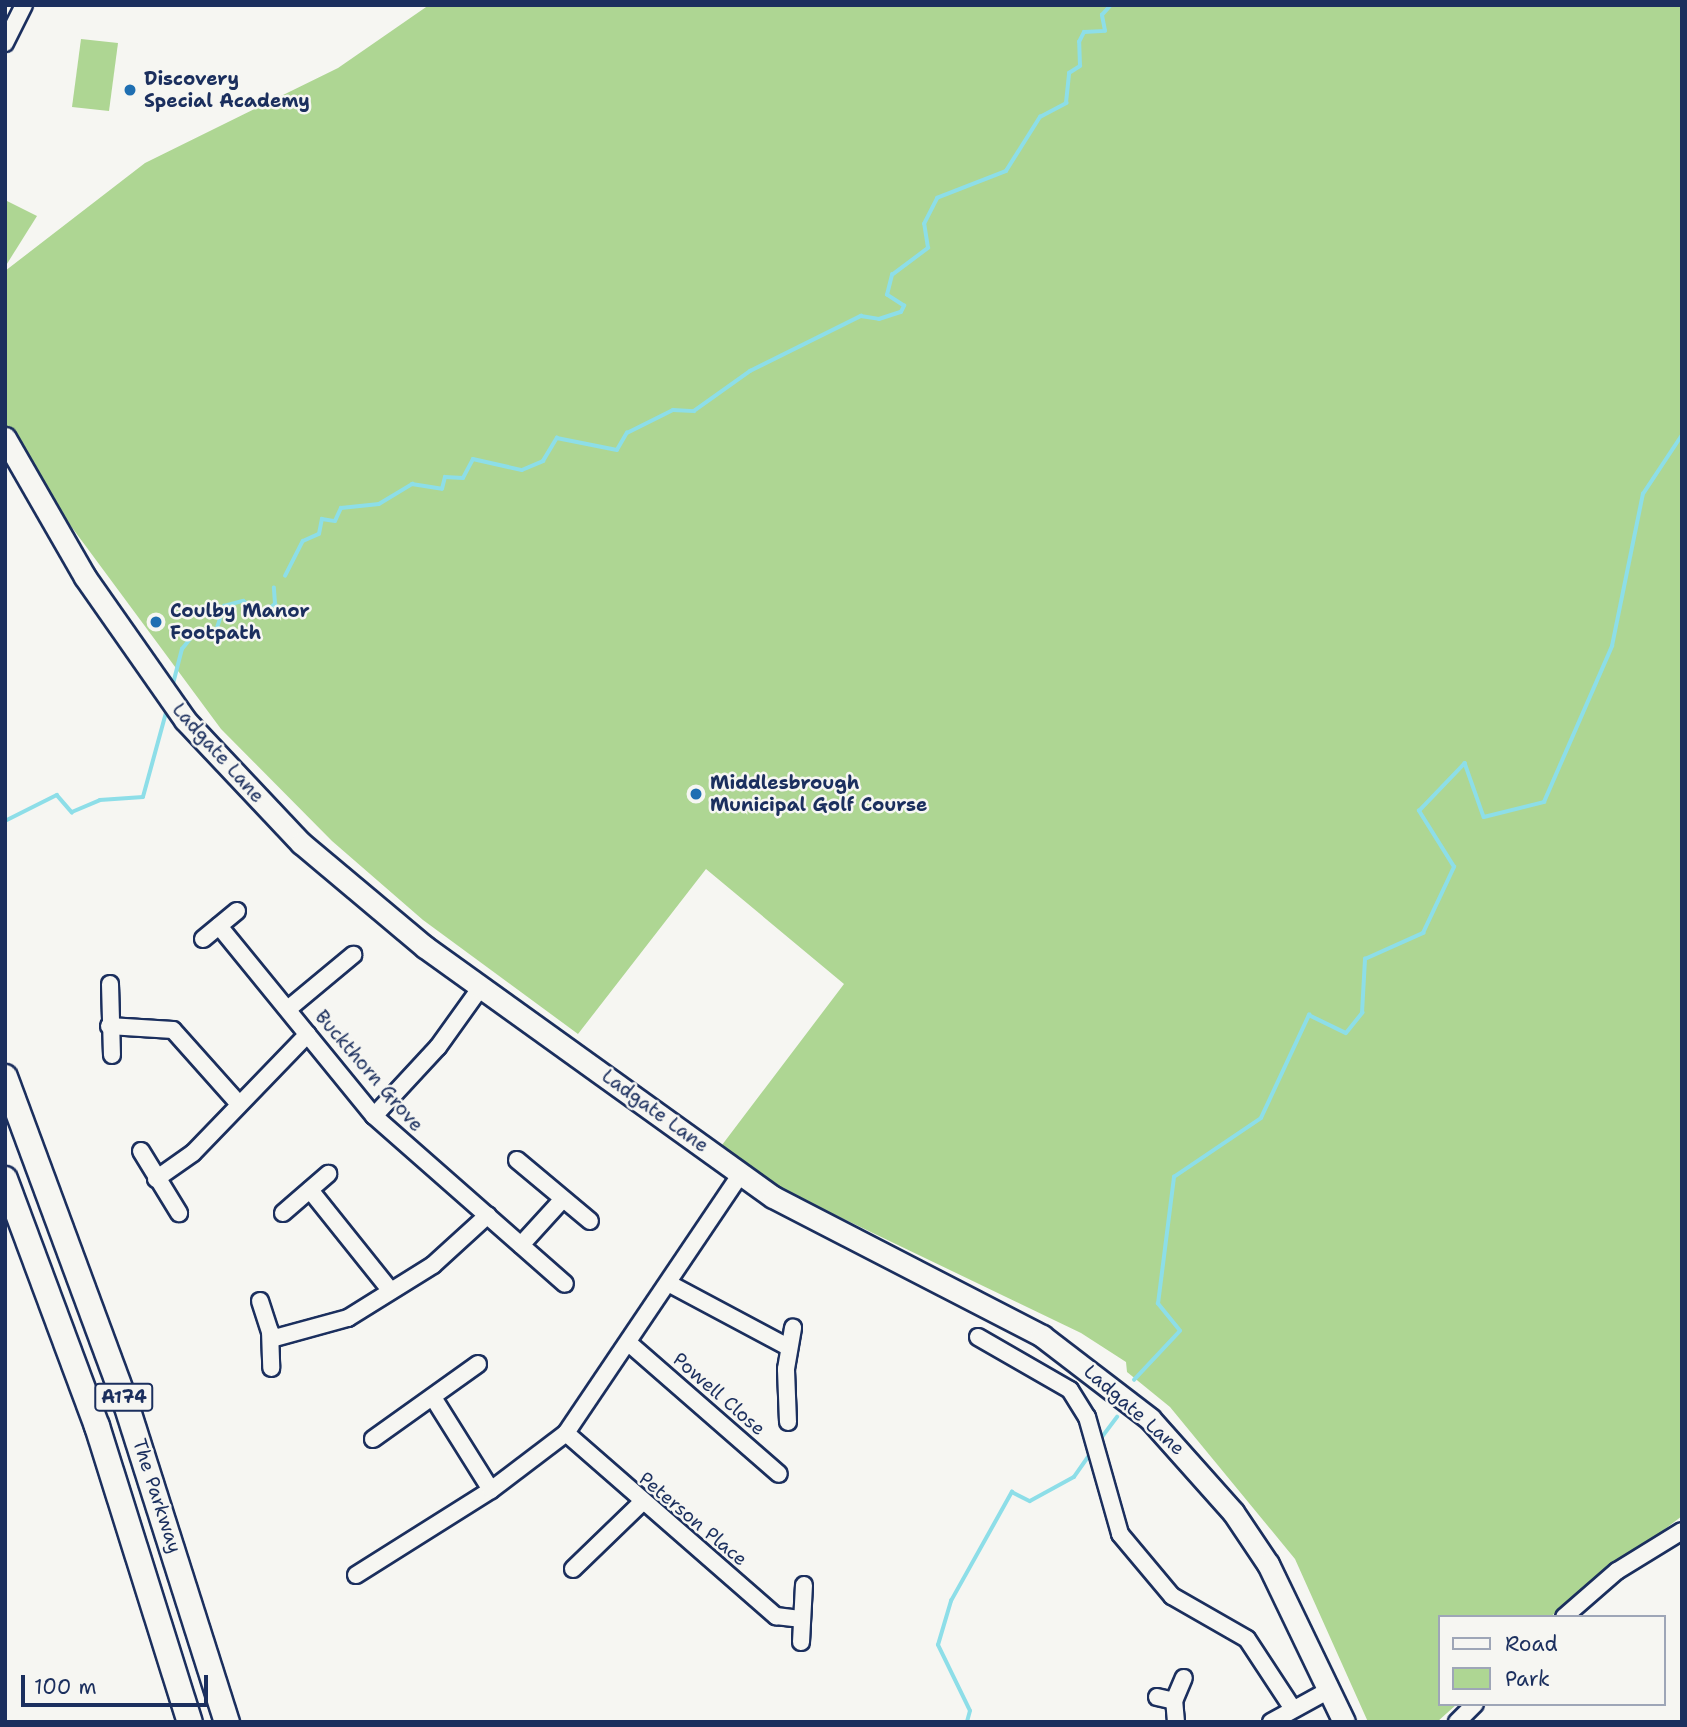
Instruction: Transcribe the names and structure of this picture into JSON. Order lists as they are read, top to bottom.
{
  "streets": {
    "highway": ["A174", "The Parkway"],
    "main road": ["Ladgate Lane"],
    "street": ["Buckthorn Grove", "Powell Close", "Peterson Place"]
  },
  "places": ["Discovery Special Academy", "Coulby Manor Footpath", "Middlesbrough Municipal Golf Course"],
  "legend": ["Road", "Park"],
  "scale_bar": "100 m"
}
